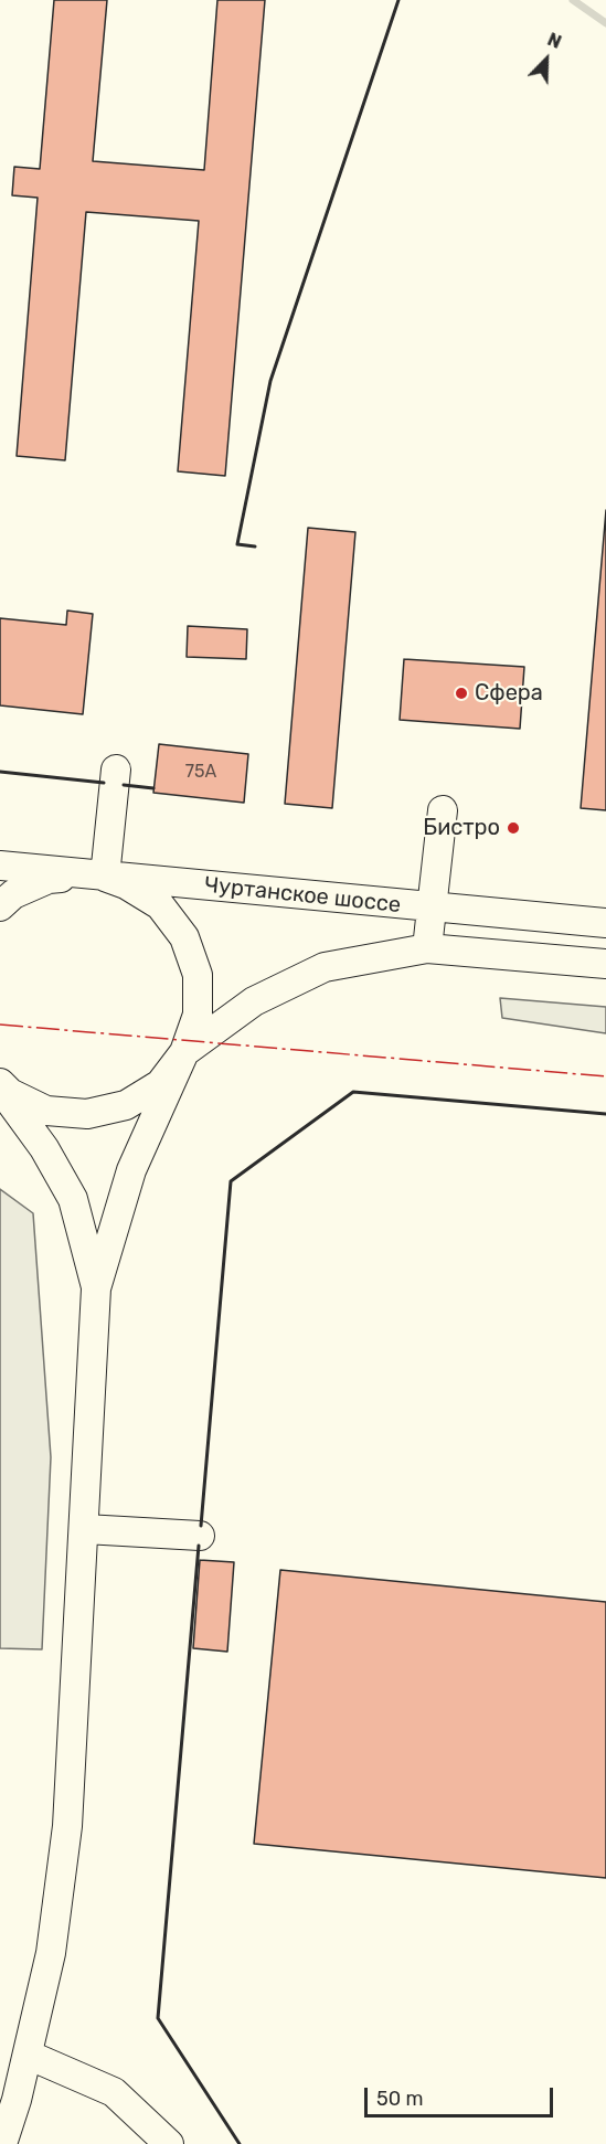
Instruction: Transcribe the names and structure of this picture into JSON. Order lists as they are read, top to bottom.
{
  "streets": {
    "street": ["Чуртанское шоссе"]
  },
  "places": ["Сфера", "Бистро"],
  "house_numbers": ["75А"],
  "scale_bar": "50 m",
  "north": "top right"
}
